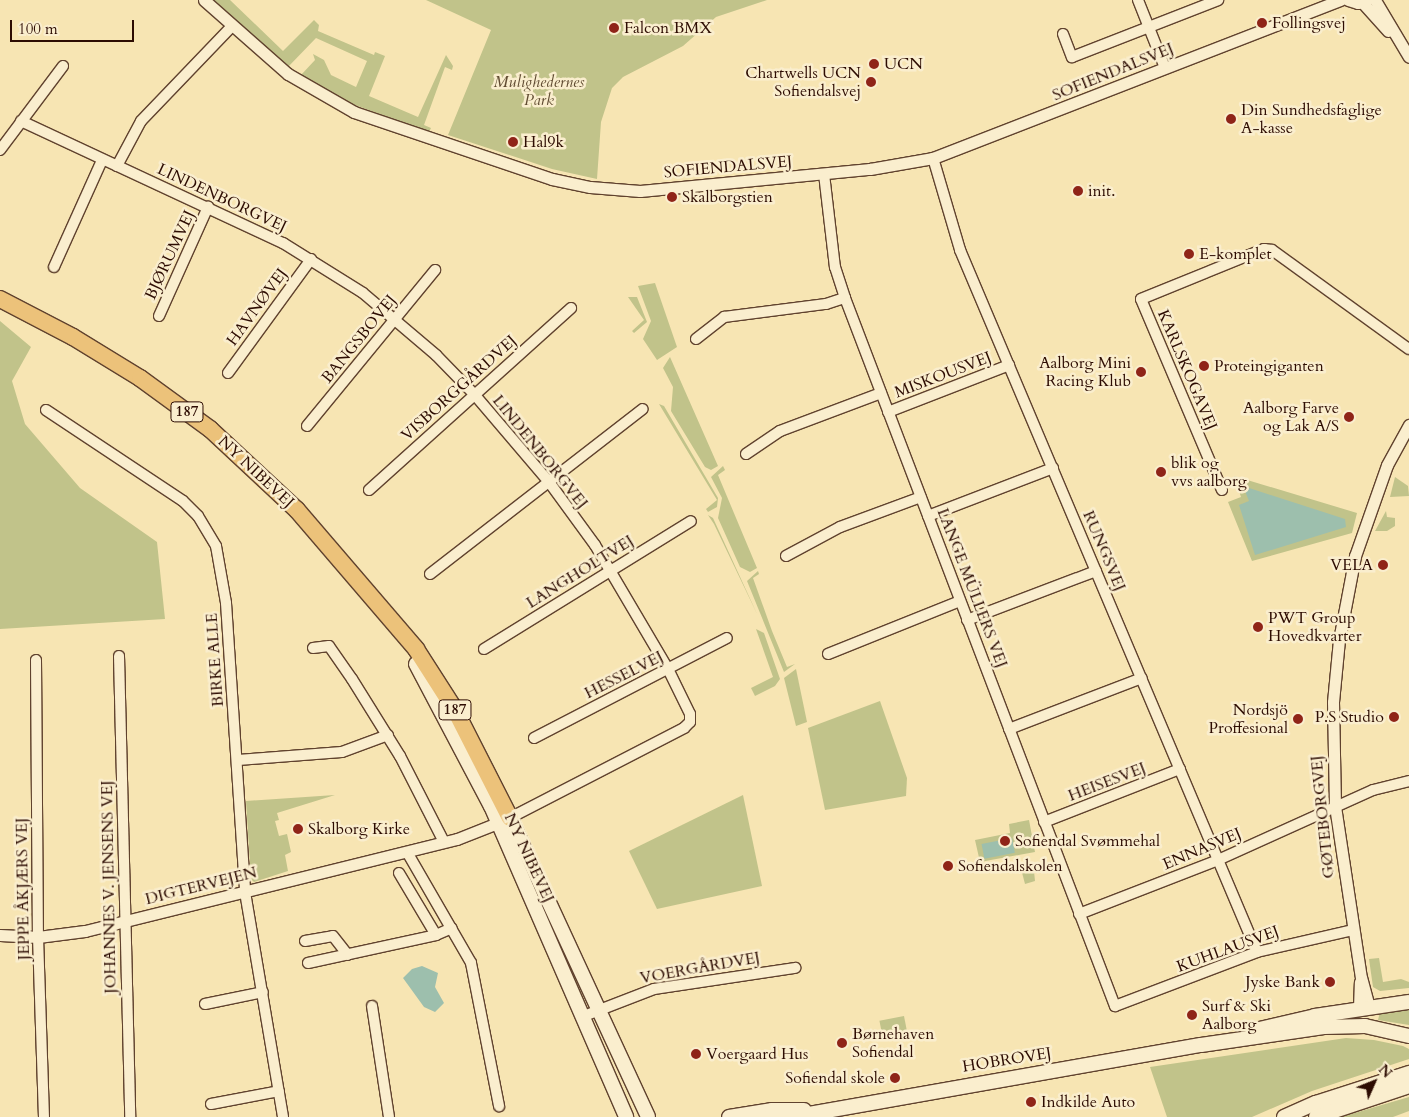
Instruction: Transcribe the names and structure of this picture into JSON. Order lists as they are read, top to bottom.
{
  "streets": {
    "highway": ["187", "NY NIBEVEJ"],
    "main road": ["HOBROVEJ"],
    "street": [
      "SOFIENDALSVEJ",
      "LINDENBORGVEJ",
      "BJØRUMVEJ",
      "HAVNØVEJ",
      "BANGSBOVEJ",
      "KARLSKOGAVEJ",
      "MISKOUSVEJ",
      "VISBORGGÅRDVEJ",
      "RUNGSVEJ",
      "LANGHOLTVEJ",
      "LANGE MÜLLERS VEJ",
      "BIRKE ALLE",
      "HESSELVEJ",
      "HEISESVEJ",
      "GØTEBORGVEJ",
      "ENNASVEJ",
      "DIGTERVEJEN",
      "JOHANNES V. JENSENS VEJ",
      "JEPPE ÅKJÆRS VEJ",
      "KUHLAUSVEJ",
      "VOERGÅRDVEJ"
    ]
  },
  "crossings": [
    ["SOFIENDALSVEJ", "RUNGSVEJ"],
    ["SOFIENDALSVEJ", "LANGE MÜLLERS VEJ"],
    ["LINDENBORGVEJ", "BJØRUMVEJ"],
    ["LINDENBORGVEJ", "HAVNØVEJ"],
    ["LINDENBORGVEJ", "BANGSBOVEJ"],
    ["LINDENBORGVEJ", "VISBORGGÅRDVEJ"],
    ["LINDENBORGVEJ", "NY NIBEVEJ"],
    ["LINDENBORGVEJ", "LANGHOLTVEJ"],
    ["LINDENBORGVEJ", "HESSELVEJ"],
    ["LINDENBORGVEJ", "DIGTERVEJEN"],
    ["MISKOUSVEJ", "RUNGSVEJ"],
    ["MISKOUSVEJ", "LANGE MÜLLERS VEJ"],
    ["NY NIBEVEJ", "DIGTERVEJEN"],
    ["NY NIBEVEJ", "VOERGÅRDVEJ"],
    ["RUNGSVEJ", "HEISESVEJ"],
    ["RUNGSVEJ", "ENNASVEJ"],
    ["RUNGSVEJ", "KUHLAUSVEJ"],
    ["LANGE MÜLLERS VEJ", "HEISESVEJ"],
    ["LANGE MÜLLERS VEJ", "ENNASVEJ"],
    ["LANGE MÜLLERS VEJ", "KUHLAUSVEJ"],
    ["BIRKE ALLE", "DIGTERVEJEN"],
    ["GØTEBORGVEJ", "ENNASVEJ"],
    ["GØTEBORGVEJ", "KUHLAUSVEJ"],
    ["GØTEBORGVEJ", "HOBROVEJ"],
    ["DIGTERVEJEN", "JOHANNES V. JENSENS VEJ"],
    ["DIGTERVEJEN", "JEPPE ÅKJÆRS VEJ"]
  ],
  "parks": ["Mulighedernes Park"],
  "places": [
    "Follingsvej",
    "Falcon BMX",
    "UCN",
    "Chartwells UCN Sofiendalsvej",
    "Din Sundhedsfaglige A-kasse",
    "Hal9k",
    "init.",
    "Skalborgstien",
    "E-komplet",
    "Proteingiganten",
    "Aalborg Mini Racing Klub",
    "Aalborg Farve og Lak A/S",
    "blik og vvs aalborg",
    "VELA",
    "PWT Group Hovedkvarter",
    "P.S Studio",
    "Nordsjö Proffesional",
    "Skalborg Kirke",
    "Sofiendal Svømmehal",
    "Sofiendalskolen",
    "Jyske Bank",
    "Surf & Ski Aalborg",
    "Børnehaven Sofiendal",
    "Voergaard Hus",
    "Sofiendal skole",
    "Indkilde Auto"
  ],
  "scale_bar": "100 m",
  "north": "top right"
}
